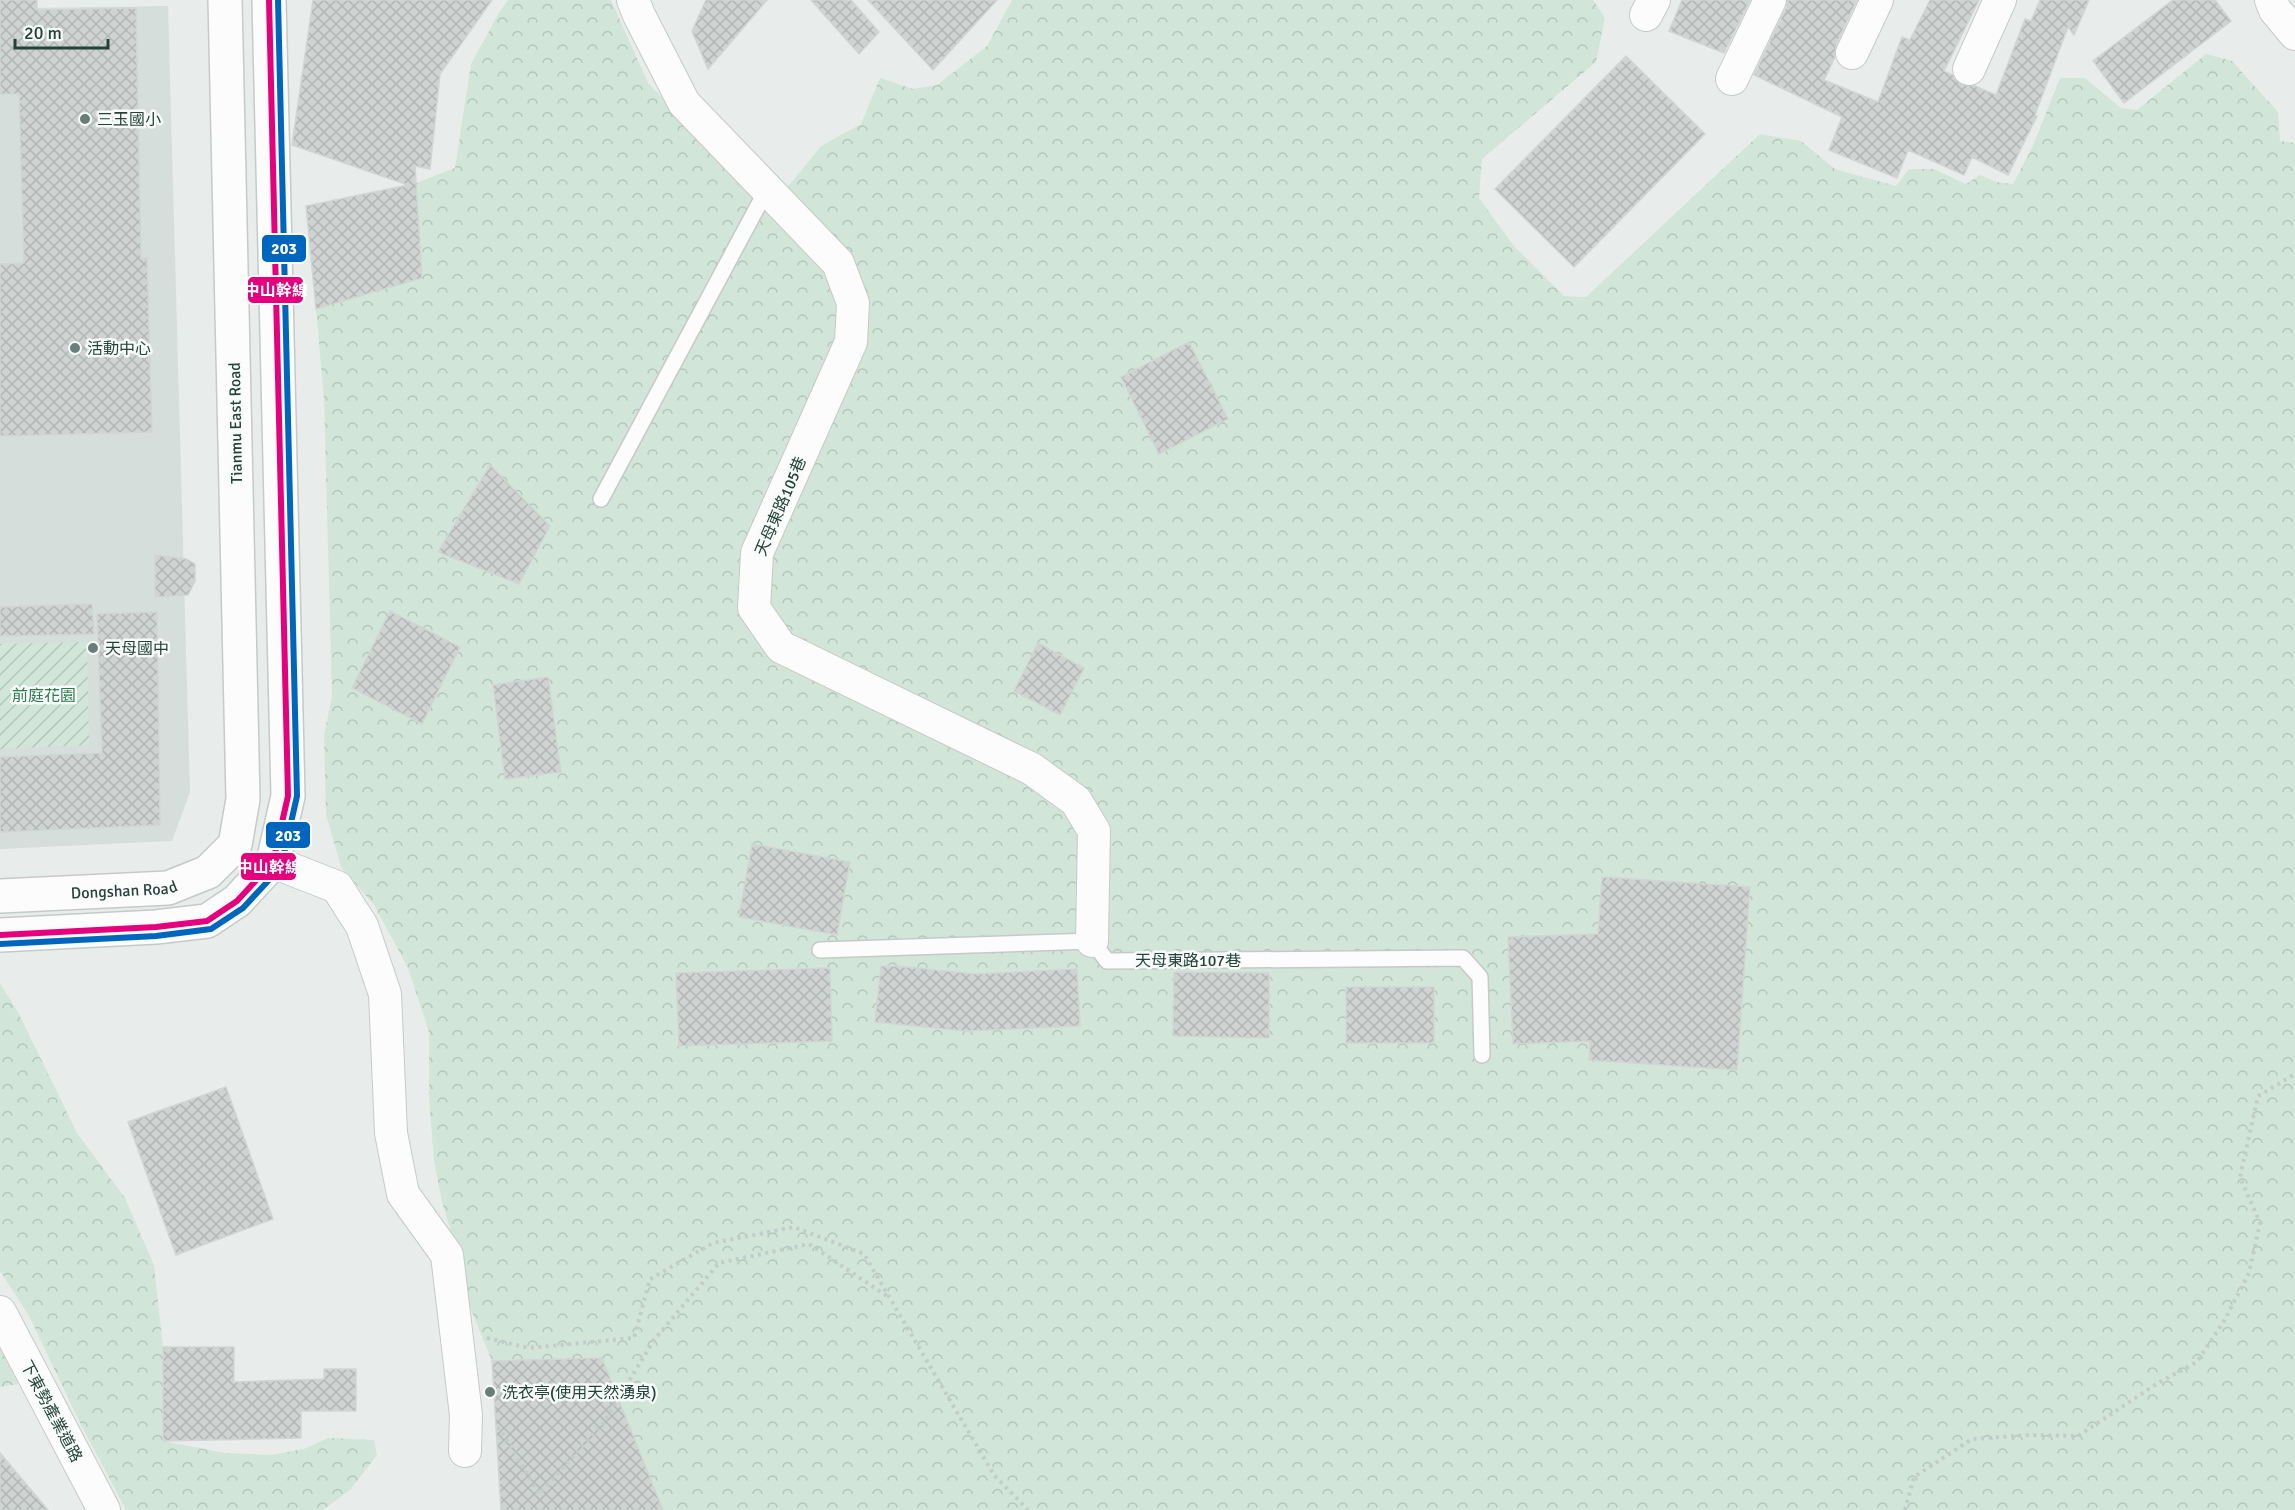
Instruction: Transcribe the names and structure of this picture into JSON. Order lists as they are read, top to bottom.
{
  "streets": {
    "street": [
      "Tianmu East Road",
      "天母東路105巷",
      "Dongshan Road",
      "下東勢產業道路"
    ],
    "lane": ["天母東路107巷"]
  },
  "crossings": [
    ["Tianmu East Road", "Dongshan Road"],
    ["天母東路105巷", "天母東路107巷"]
  ],
  "parks": ["前庭花園"],
  "places": [
    "三玉國小",
    "活動中心",
    "天母國中",
    "洗衣亭(使用天然湧泉)"
  ],
  "lines": ["transit line 中山幹線", "transit line 203"],
  "scale_bar": "20 m"
}
